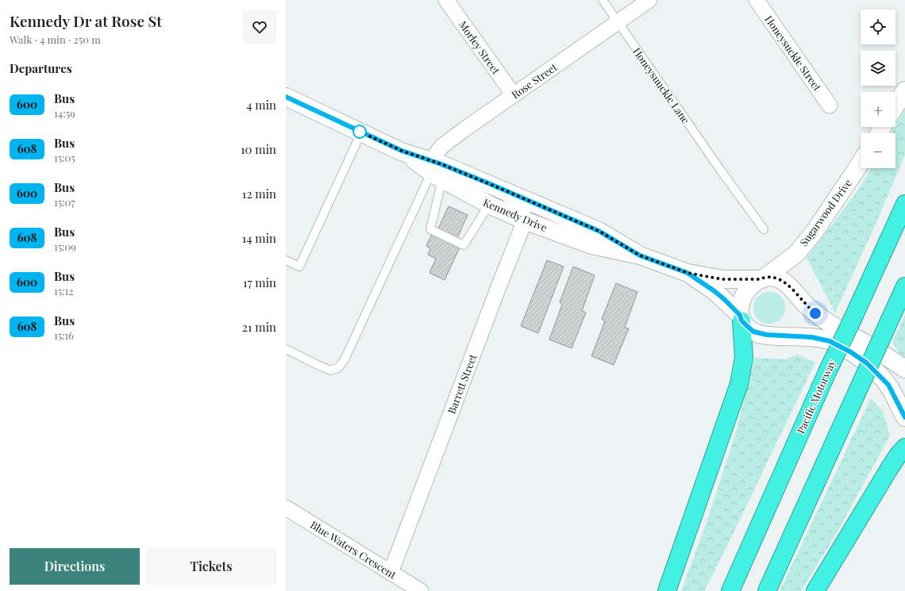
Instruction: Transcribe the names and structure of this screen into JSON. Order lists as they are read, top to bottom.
{
  "streets": {
    "highway": ["Pacific Motorway"],
    "street": [
      "Morley Street",
      "Honeysuckle Street",
      "Rose Street",
      "Sugarwood Drive",
      "Kennedy Drive",
      "Barrett Street",
      "Blue Waters Crescent"
    ],
    "lane": ["Honeysuuckle Lane"]
  },
  "crossings": [
    ["Morley Street", "Rose Street"],
    ["Rose Street", "Honeysuuckle Lane"],
    ["Rose Street", "Kennedy Drive"],
    ["Sugarwood Drive", "Kennedy Drive"],
    ["Kennedy Drive", "Barrett Street"],
    ["Barrett Street", "Blue Waters Crescent"]
  ],
  "lines": ["bus line 600"],
  "page": {
    "heading": [
      ["Kennedy Dr at Rose St", "Walk · 4 min · 250 m"],
      "Departures"
    ],
    "map_buttons": ["+", "−"],
    "list": [
      {
        "mark": "600",
        "name": "Bus",
        "note": "14:59",
        "value": "4 min"
      },
      {
        "mark": "608",
        "name": "Bus",
        "note": "15:05",
        "value": "10 min"
      },
      {
        "mark": "600",
        "name": "Bus",
        "note": "15:07",
        "value": "12 min"
      },
      {
        "mark": "608",
        "name": "Bus",
        "note": "15:09",
        "value": "14 min"
      },
      {
        "mark": "600",
        "name": "Bus",
        "note": "15:12",
        "value": "17 min"
      },
      {
        "mark": "608",
        "name": "Bus",
        "note": "15:16",
        "value": "21 min"
      }
    ],
    "buttons": ["Directions", "Tickets"]
  }
}
